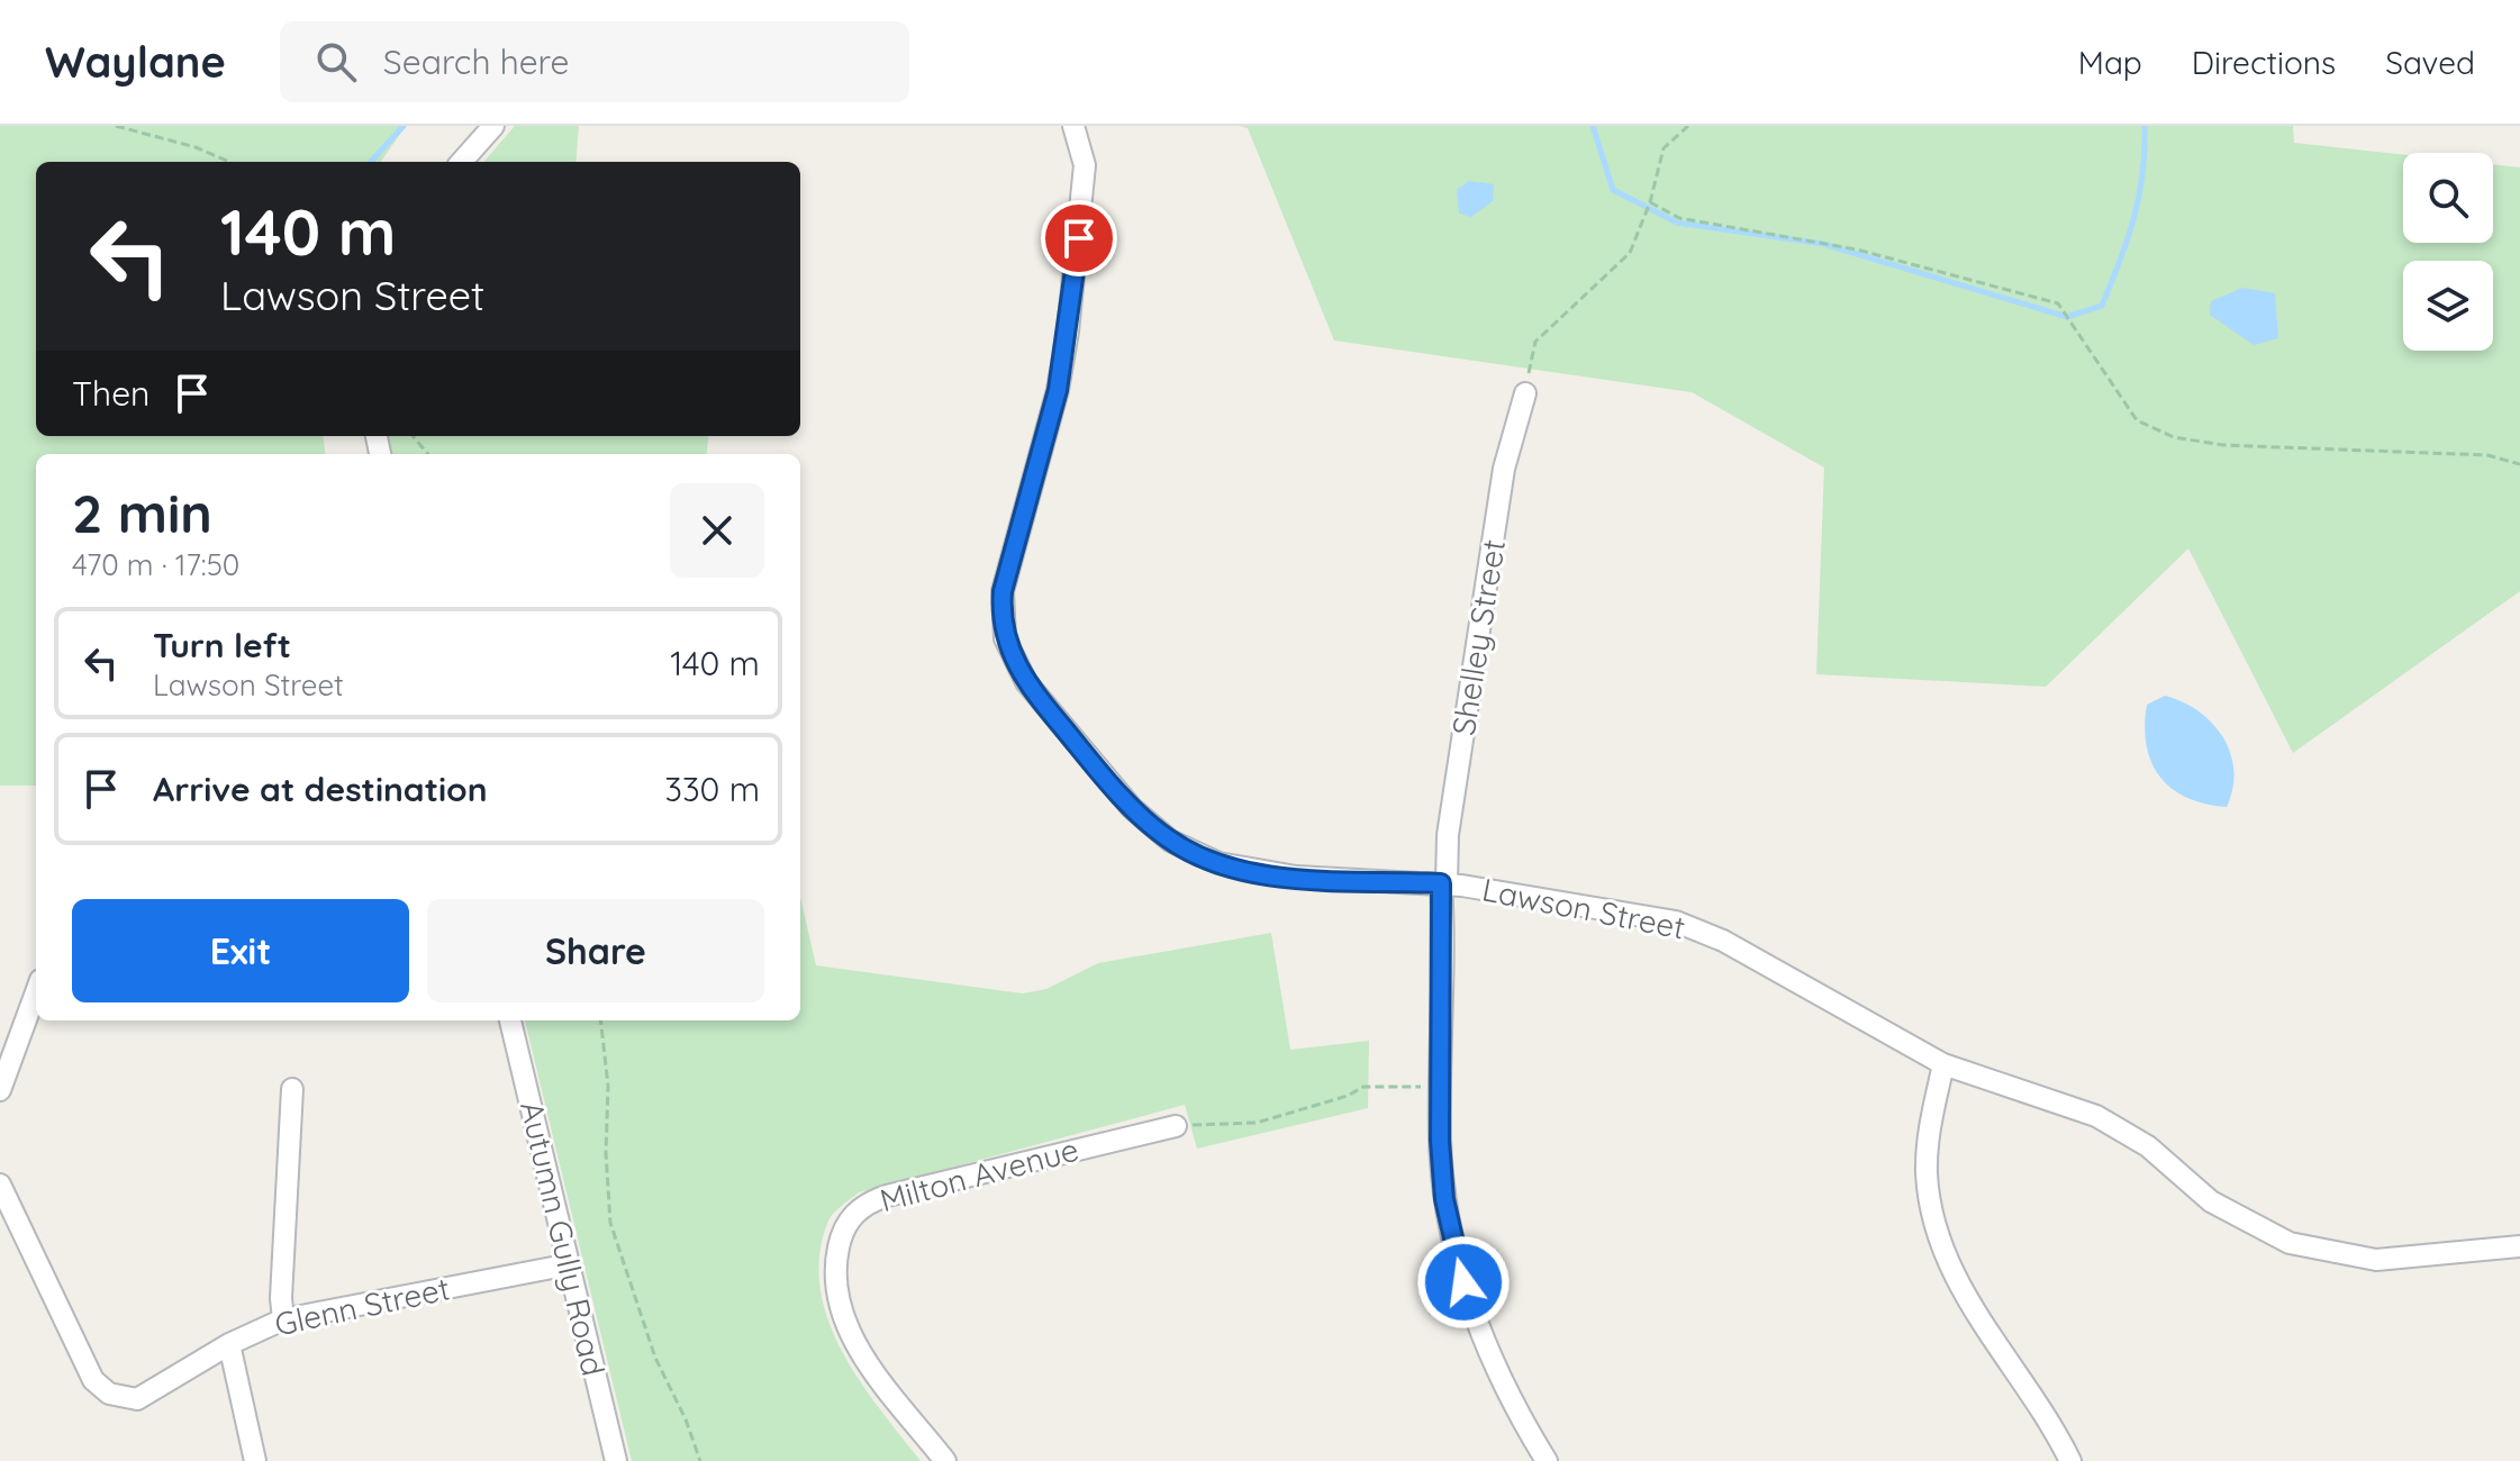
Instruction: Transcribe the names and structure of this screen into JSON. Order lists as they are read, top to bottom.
{
  "streets": {
    "street": [
      "Shelley Street",
      "Lawson Street",
      "Milton Avenue",
      "Autumn Gully Road",
      "Glenn Street"
    ]
  },
  "crossings": [
    ["Shelley Street", "Lawson Street"],
    ["Autumn Gully Road", "Glenn Street"]
  ],
  "page": {
    "header": "Waylane",
    "search": "Search here",
    "nav": ["Map", "Directions", "Saved"],
    "turn": ["140 m", "Lawson Street"],
    "then": "Then",
    "heading": ["2 min", "470 m · 17:50"],
    "list": [
      {
        "name": "Turn left",
        "note": "Lawson Street",
        "value": "140 m"
      },
      {
        "name": "Arrive at destination",
        "value": "330 m"
      }
    ],
    "buttons": ["Exit", "Share"]
  }
}
